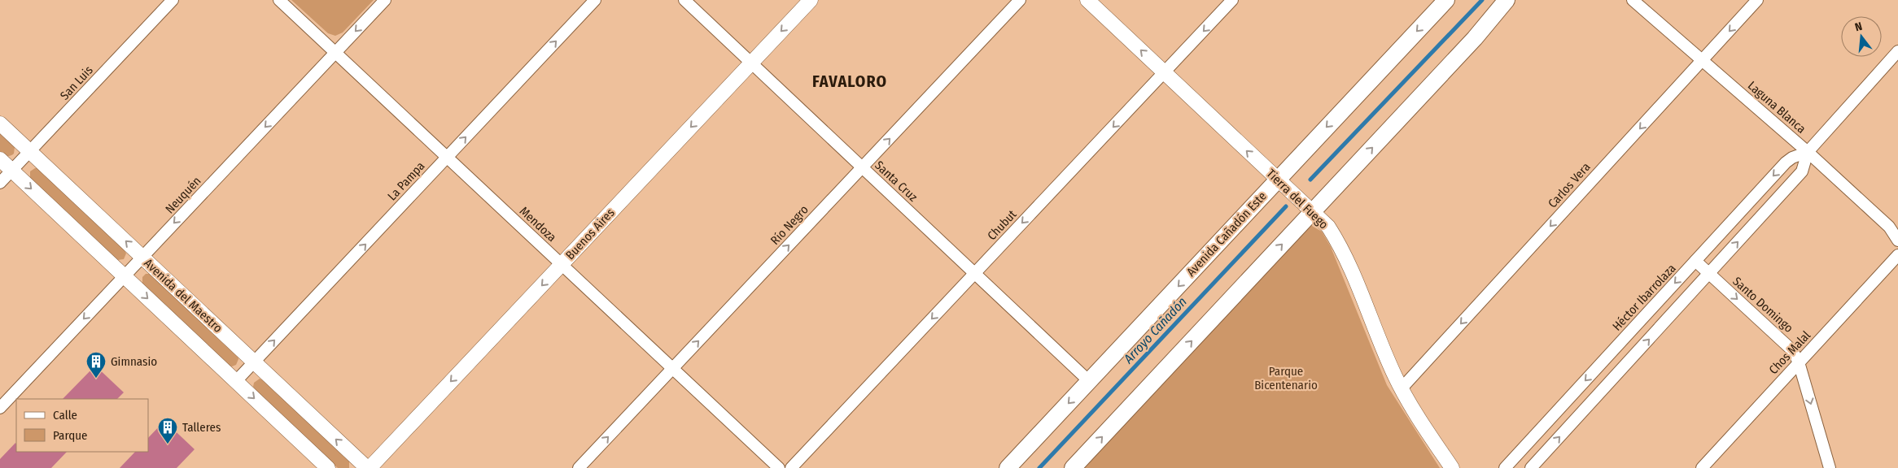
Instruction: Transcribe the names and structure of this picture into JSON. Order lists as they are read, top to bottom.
{
  "streets": {
    "main road": ["Avenida Cañadón Este"],
    "street": [
      "San Luis",
      "Laguna Blanca",
      "La Pampa",
      "Santa Cruz",
      "Carlos Vera",
      "Neuquén",
      "Tierra del Fuego",
      "Mendoza",
      "Río Negro",
      "Chubut",
      "Buenos Aires",
      "Avenida del Maestro",
      "Héctor Ibarrolaza",
      "Santo Domingo",
      "Chos Malal"
    ]
  },
  "crossings": [
    ["San Luis", "Avenida del Maestro"],
    ["Laguna Blanca", "Carlos Vera"],
    ["Laguna Blanca", "Héctor Ibarrolaza"],
    ["La Pampa", "Mendoza"],
    ["La Pampa", "Avenida del Maestro"],
    ["Santa Cruz", "Río Negro"],
    ["Santa Cruz", "Chubut"],
    ["Santa Cruz", "Buenos Aires"],
    ["Santa Cruz", "Avenida Cañadón Este"],
    ["Carlos Vera", "Tierra del Fuego"],
    ["Neuquén", "Mendoza"],
    ["Neuquén", "Avenida del Maestro"],
    ["Tierra del Fuego", "Chubut"],
    ["Tierra del Fuego", "Avenida Cañadón Este"],
    ["Mendoza", "Río Negro"],
    ["Mendoza", "Buenos Aires"],
    ["Buenos Aires", "Avenida del Maestro"],
    ["Héctor Ibarrolaza", "Santo Domingo"],
    ["Santo Domingo", "Chos Malal"]
  ],
  "one_way": [
    "La Pampa",
    "Carlos Vera",
    "Neuquén",
    "Tierra del Fuego",
    "Río Negro",
    "Chubut",
    "Buenos Aires",
    "Santo Domingo"
  ],
  "districts": ["FAVALORO"],
  "water": ["Arroyo Cañadón"],
  "parks": ["Parque Bicentenario"],
  "places": {
    "building": ["Gimnasio", "Talleres"]
  },
  "legend": ["Calle", "Parque"],
  "north": "top"
}
